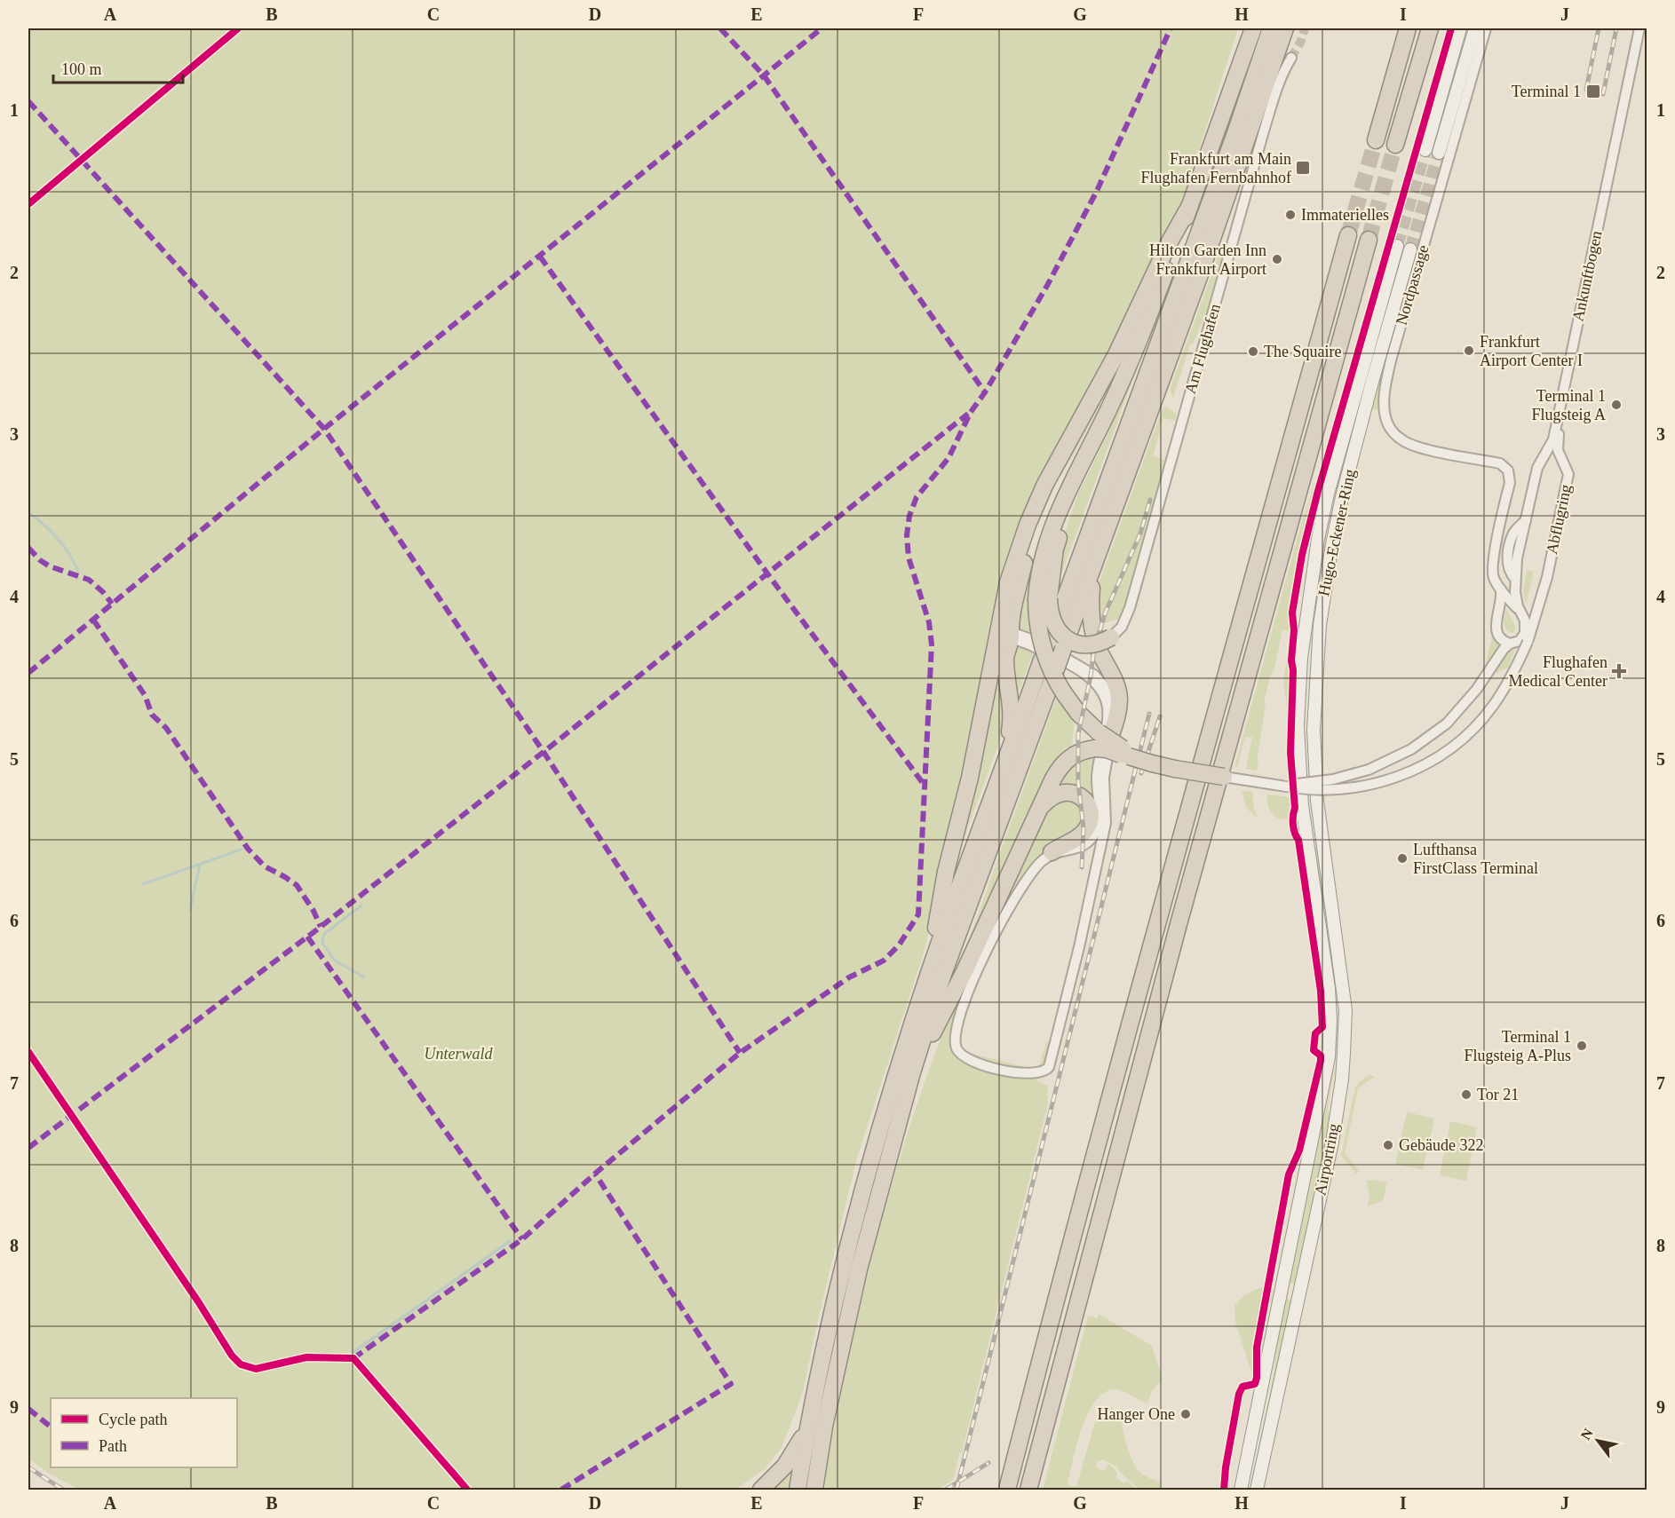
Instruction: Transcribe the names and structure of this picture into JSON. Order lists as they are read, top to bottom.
{
  "streets": {
    "street": [
      "Ankunftbogen",
      "Nordpassage",
      "Am Flughafen",
      "Abflugring",
      "Hugo-Eckener-Ring",
      "Airportring"
    ]
  },
  "crossings": [
    ["Ankunftbogen", "Abflugring"],
    ["Hugo-Eckener-Ring", "Airportring"]
  ],
  "parks": ["Unterwald"],
  "places": {
    "transit": ["Terminal 1", "Frankfurt am Main Flughafen Fernbahnhof"],
    "other": [
      "Immaterielles",
      "Hilton Garden Inn Frankfurt Airport",
      "Frankfurt Airport Center I",
      "The Squaire",
      "Terminal 1 Flugsteig A",
      "Lufthansa FirstClass Terminal",
      "Terminal 1 Flugsteig A-Plus",
      "Tor 21",
      "Gebäude 322",
      "Hanger One"
    ],
    "health": ["Flughafen Medical Center"]
  },
  "legend": ["Cycle path", "Path"],
  "scale_bar": "100 m",
  "north": "top left",
  "grid": {
    "columns": [
      "A",
      "B",
      "C",
      "D",
      "E",
      "F",
      "G",
      "H",
      "I",
      "J"
    ],
    "rows": [
      "1",
      "2",
      "3",
      "4",
      "5",
      "6",
      "7",
      "8",
      "9"
    ]
  }
}
